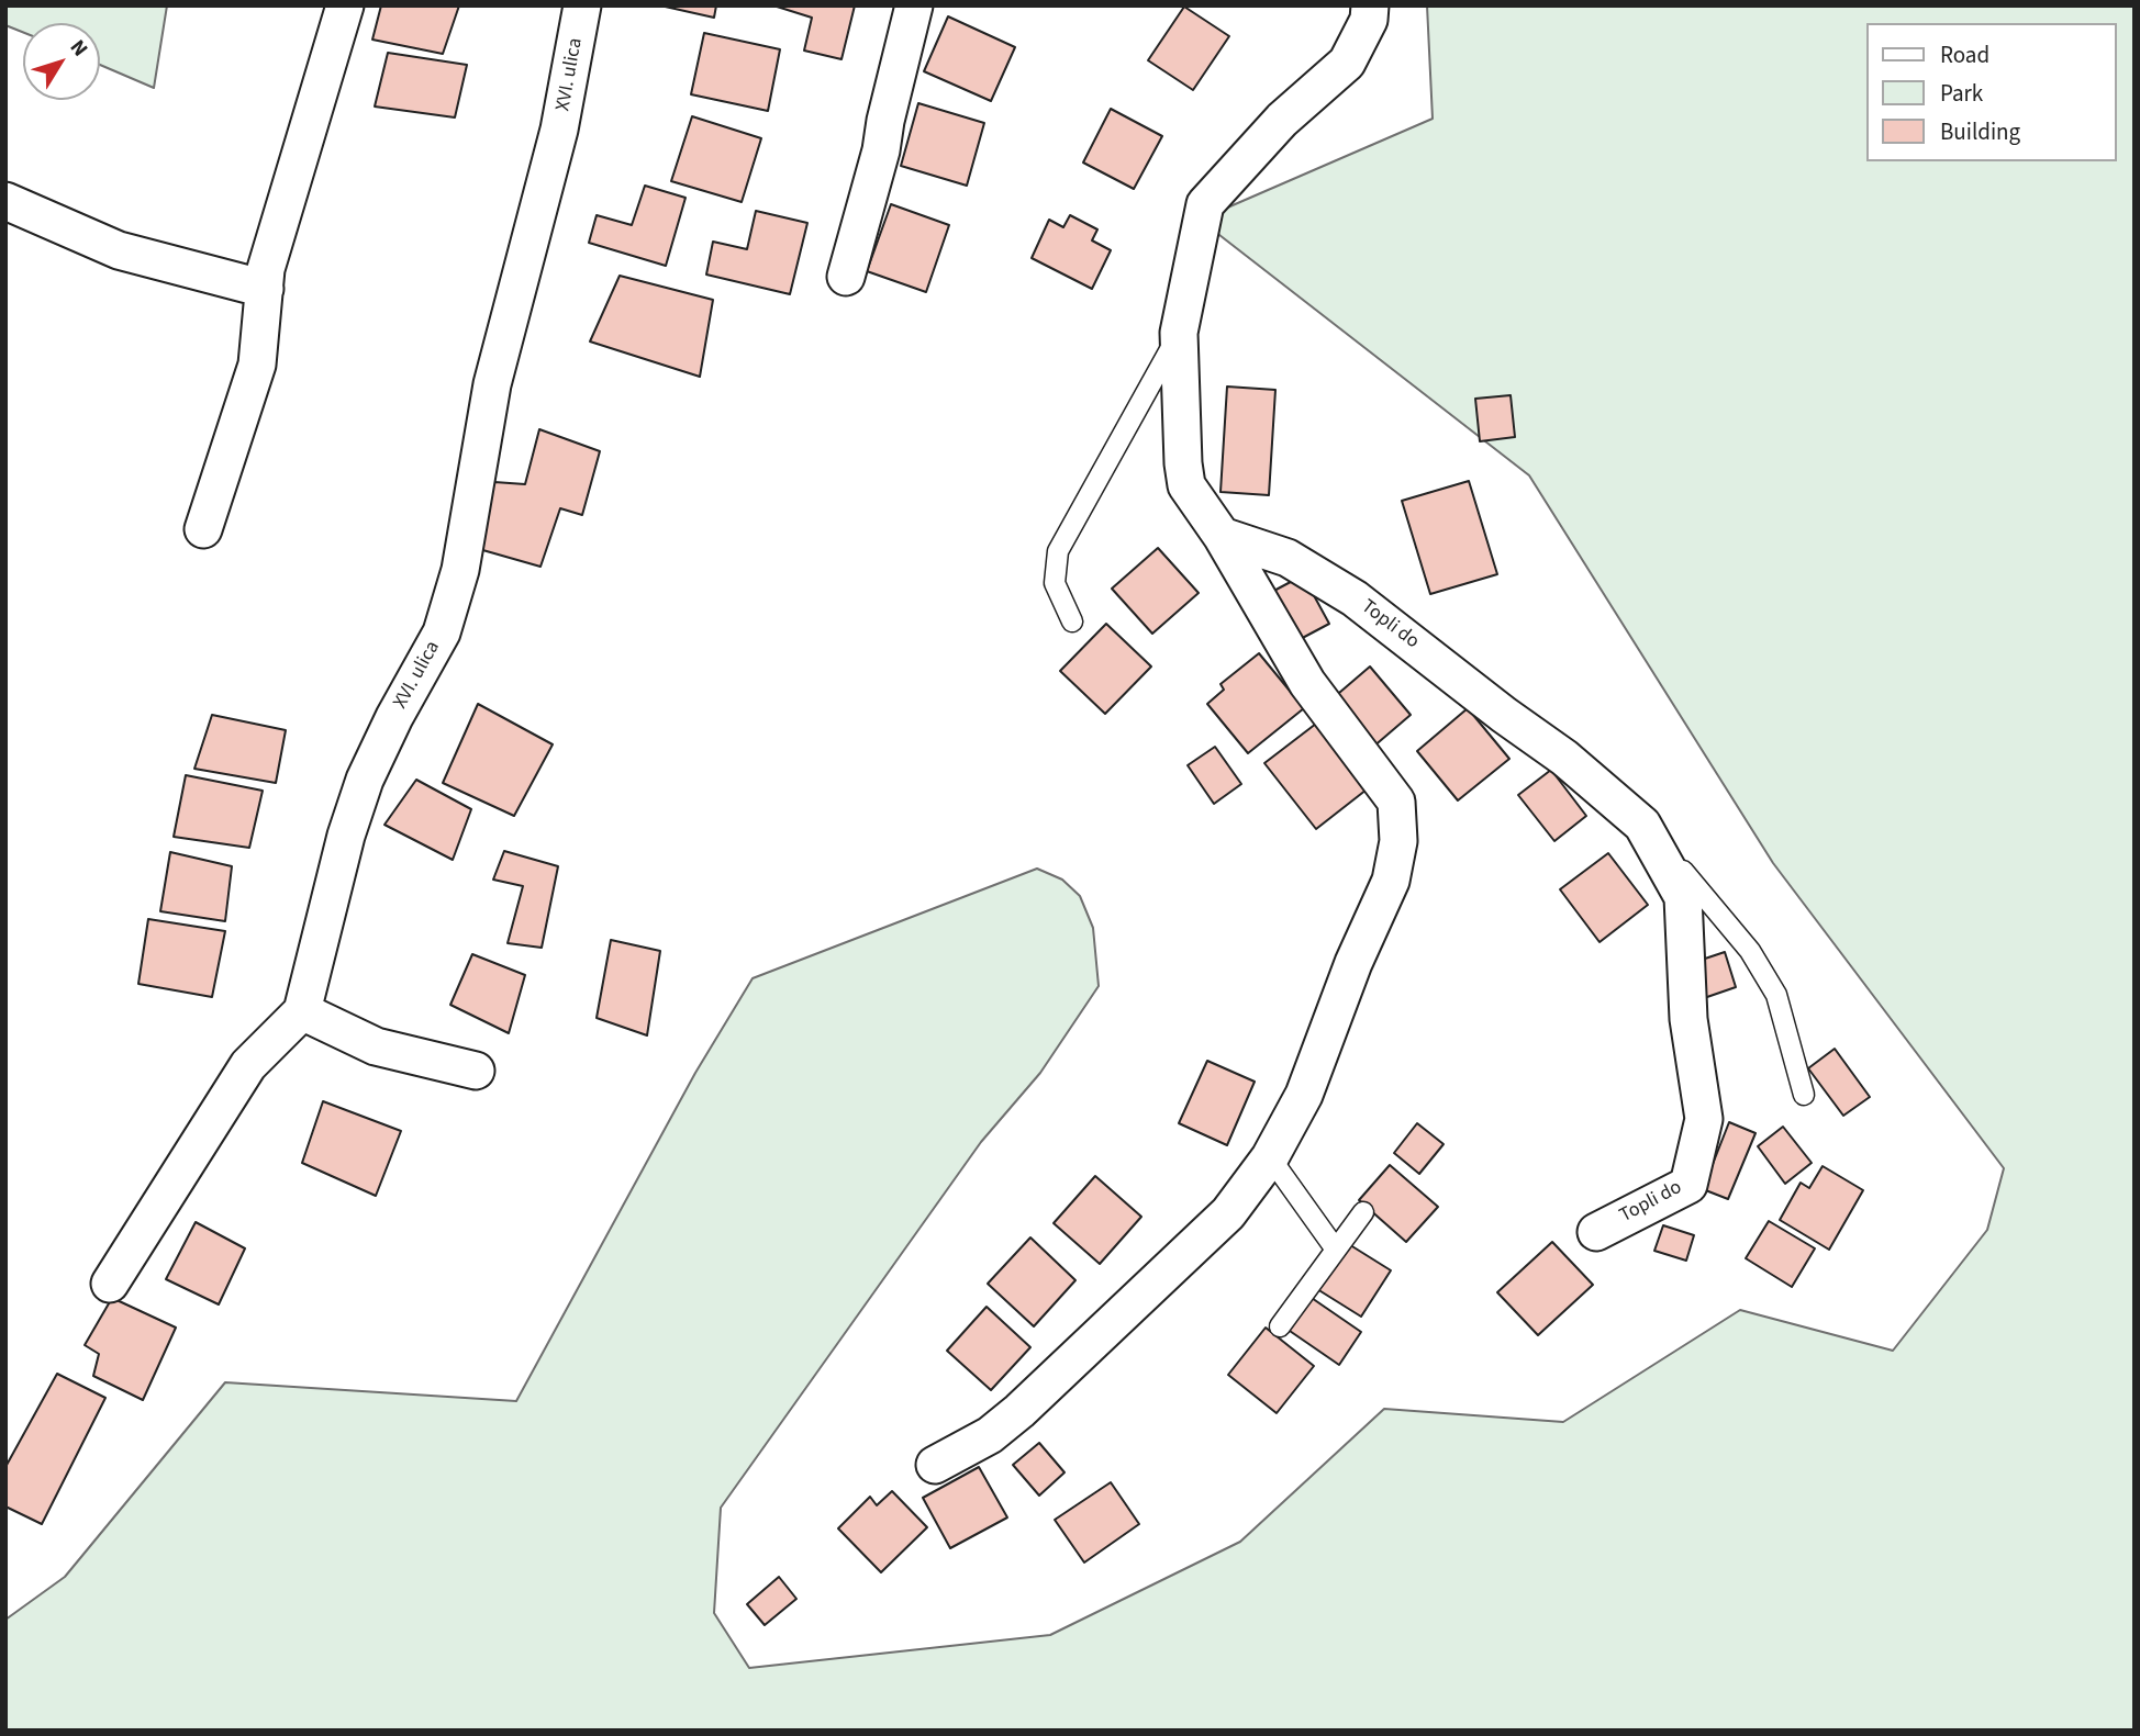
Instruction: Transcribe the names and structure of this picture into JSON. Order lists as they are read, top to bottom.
{
  "streets": {
    "street": ["XVI. ulica", "Topli do"]
  },
  "legend": ["Road", "Park", "Building"],
  "north": "top right"
}
